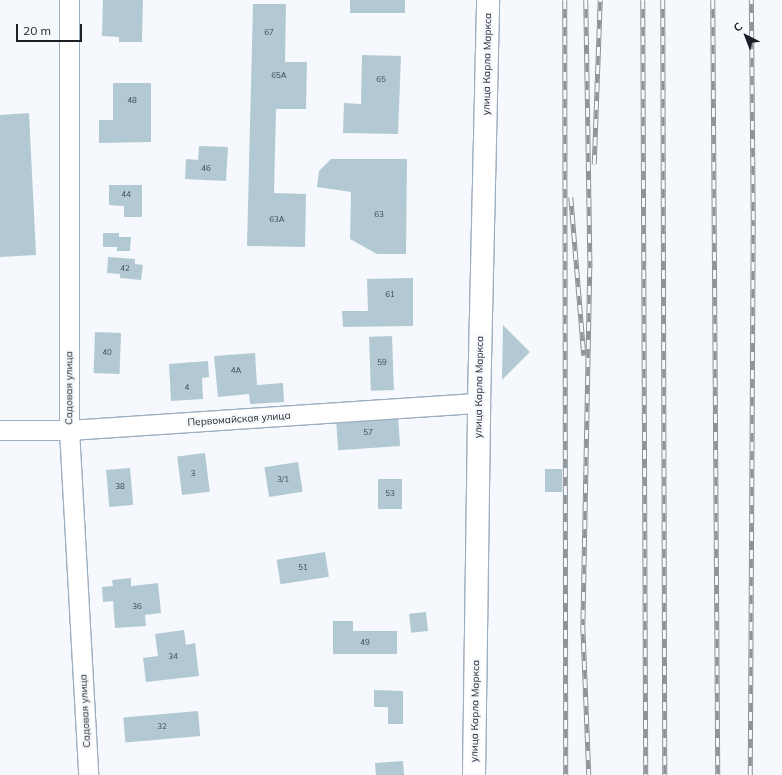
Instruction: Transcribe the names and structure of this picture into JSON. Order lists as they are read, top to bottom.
{
  "streets": {
    "street": ["улица Карла Маркса", "Садовая улица", "Первомайская улица"]
  },
  "crossings": [
    ["улица Карла Маркса", "Первомайская улица"],
    ["Садовая улица", "Первомайская улица"]
  ],
  "house_numbers": [
    "67",
    "65А",
    "65",
    "48",
    "46",
    "44",
    "63",
    "63А",
    "42",
    "61",
    "40",
    "59",
    "4А",
    "4",
    "57",
    "3",
    "3/1",
    "38",
    "53",
    "51",
    "36",
    "49",
    "34",
    "32"
  ],
  "scale_bar": "20 m",
  "north": "top left"
}
